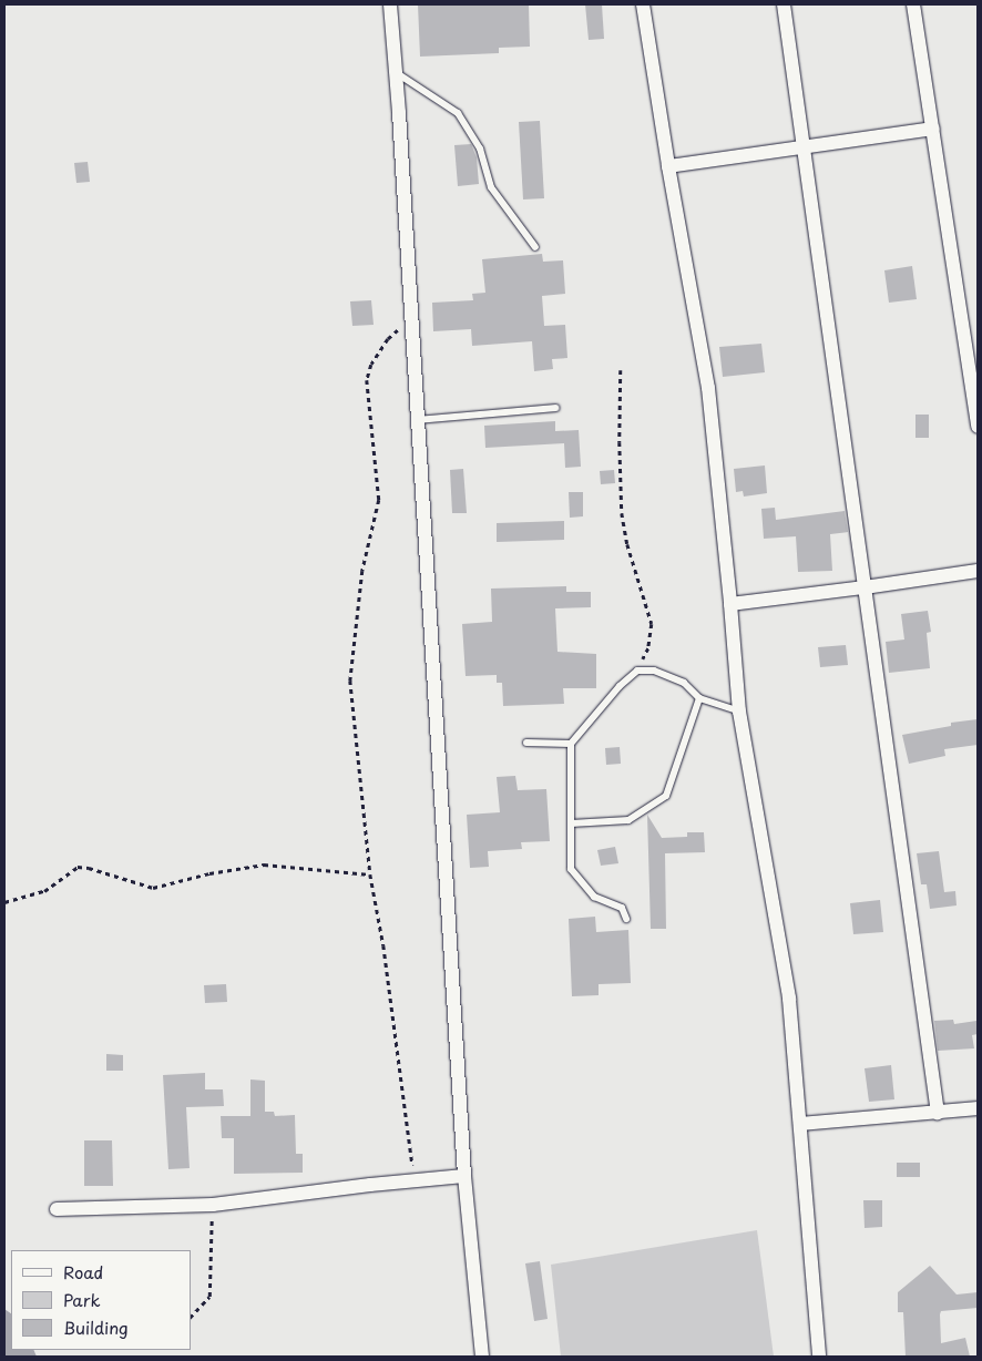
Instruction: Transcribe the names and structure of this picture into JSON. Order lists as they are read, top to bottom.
{
  "legend": ["Road", "Park", "Building"]
}
